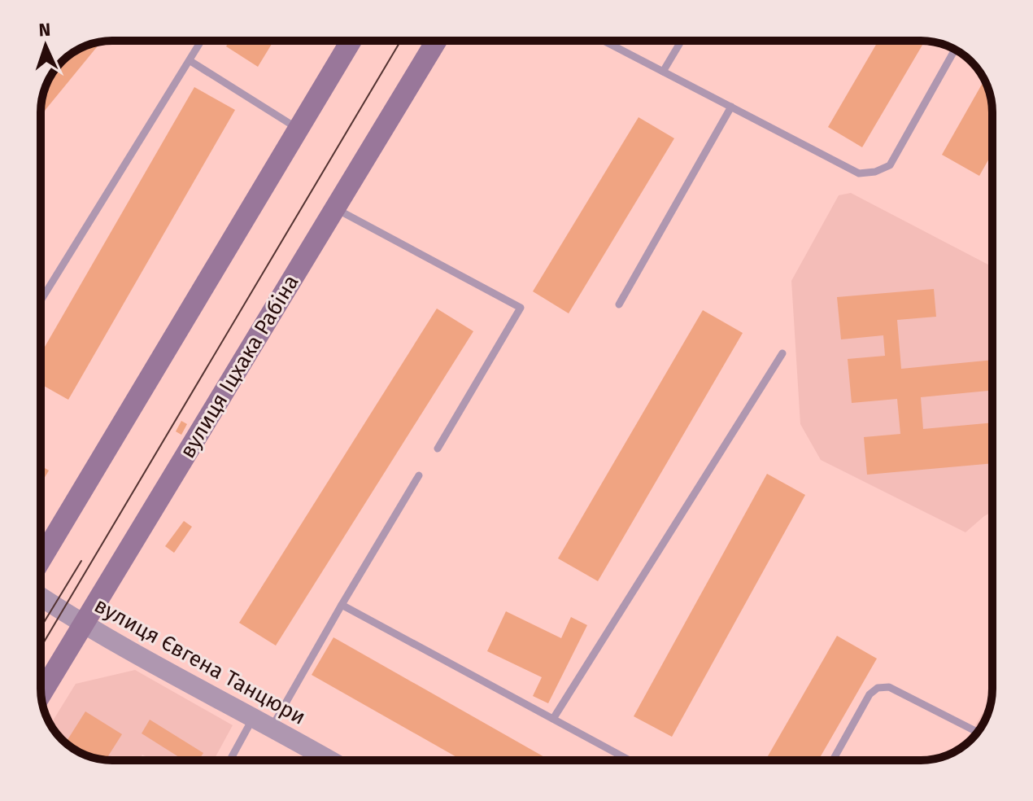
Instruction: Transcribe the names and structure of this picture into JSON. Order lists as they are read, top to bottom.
{
  "streets": {
    "main road": ["вулиця Іцхака Рабіна"],
    "street": ["вулиця Євгена Танцюри"]
  },
  "crossings": [
    ["вулиця Іцхака Рабіна", "вулиця Євгена Танцюри"]
  ],
  "north": "top"
}
